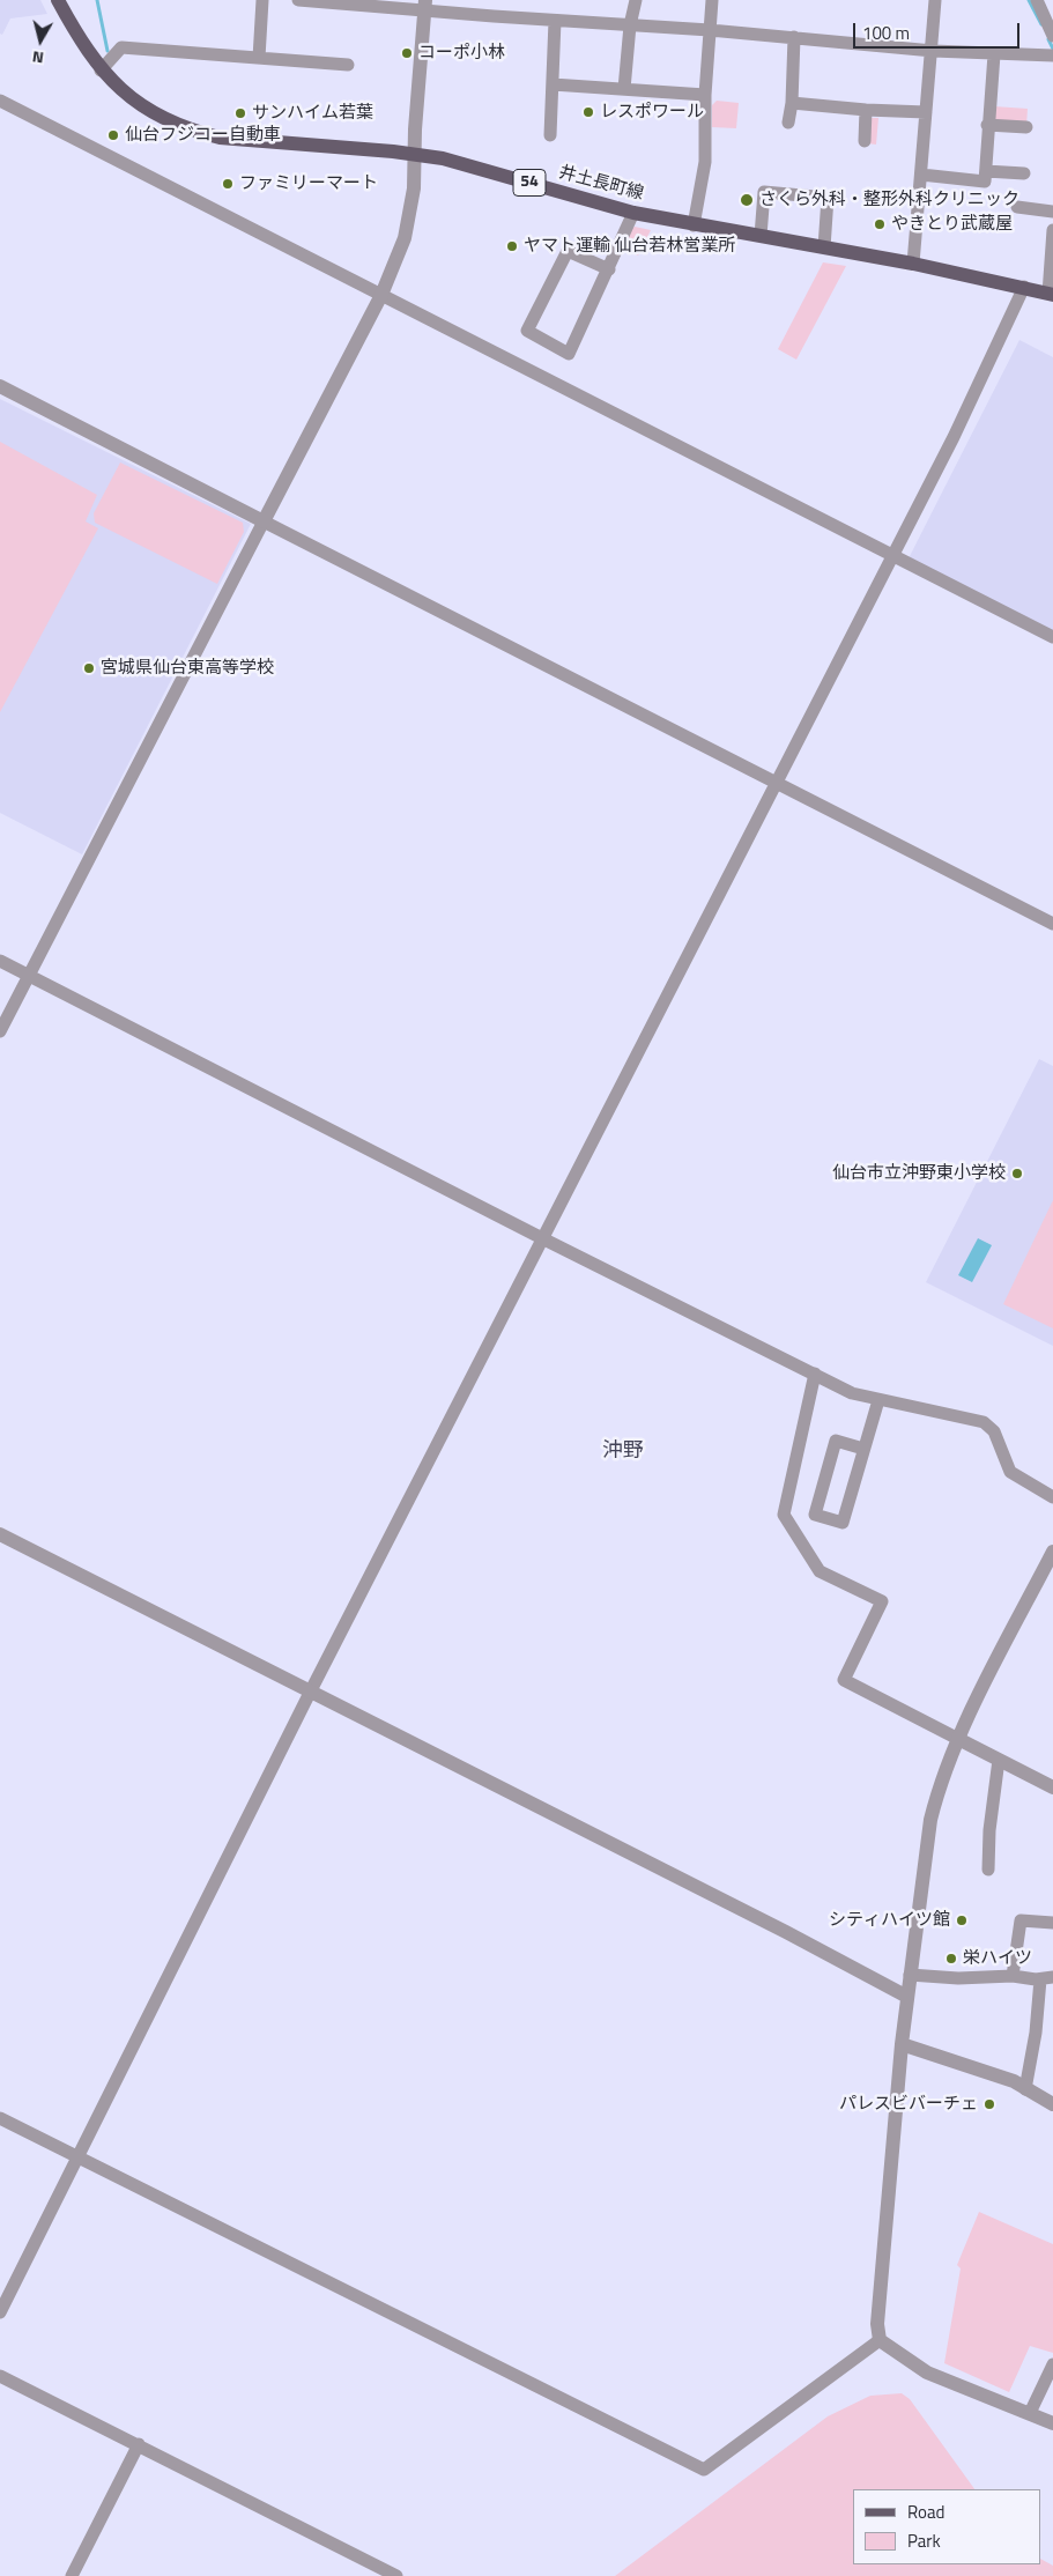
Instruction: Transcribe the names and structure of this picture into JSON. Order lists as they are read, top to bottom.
{
  "streets": {
    "main road": ["54", "井土長町線"]
  },
  "districts": ["沖野"],
  "places": [
    "コーポ小林",
    "レスポワール",
    "サンハイム若葉",
    "仙台フジコー自動車",
    "ファミリーマート",
    "さくら外科・整形外科クリニック",
    "やきとり武蔵屋",
    "ヤマト運輸 仙台若林営業所",
    "宮城県仙台東高等学校",
    "仙台市立沖野東小学校",
    "シティハイツ館",
    "栄ハイツ",
    "パレスビバーチェ"
  ],
  "legend": ["Road", "Park"],
  "scale_bar": "100 m",
  "north": "bottom"
}
